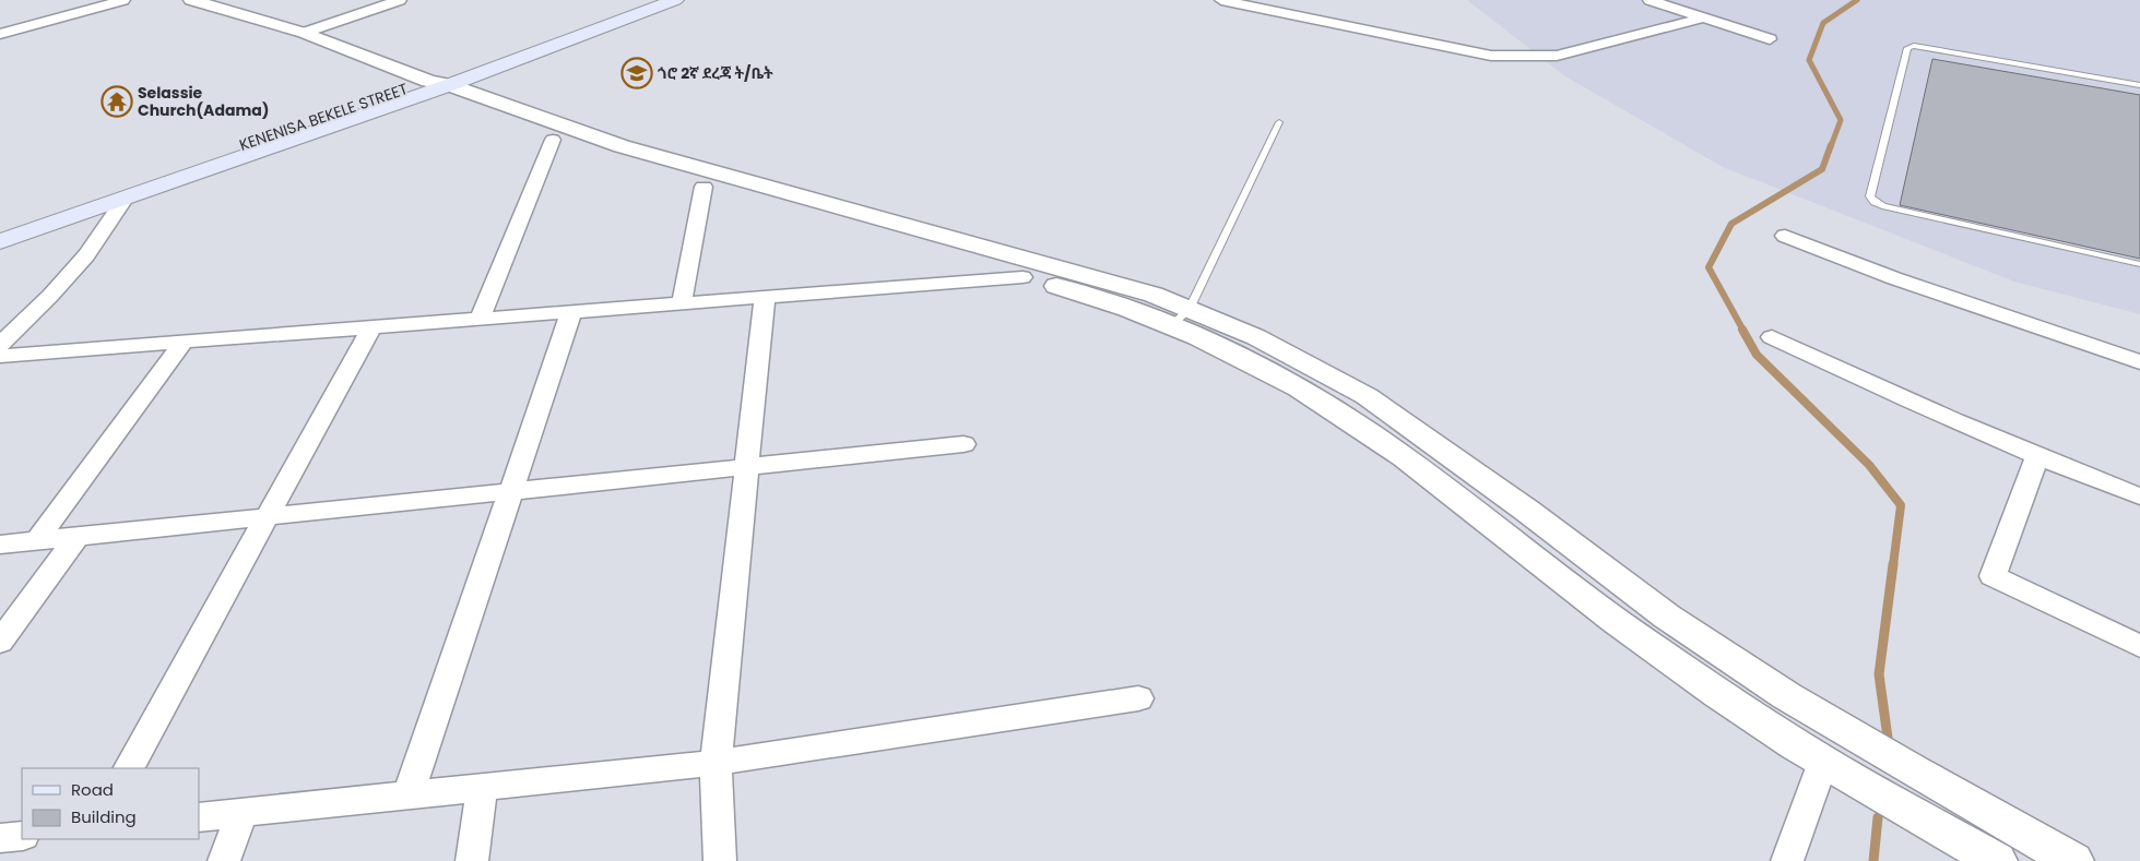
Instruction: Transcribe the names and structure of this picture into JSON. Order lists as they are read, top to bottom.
{
  "streets": {
    "main road": ["KENENISA BEKELE STREET"]
  },
  "places": {
    "school or university": ["ጎሮ 2ኛ ደረጃ ት/ቤት"],
    "temple": ["Selassie Church(Adama)"]
  },
  "legend": ["Road", "Building"]
}
